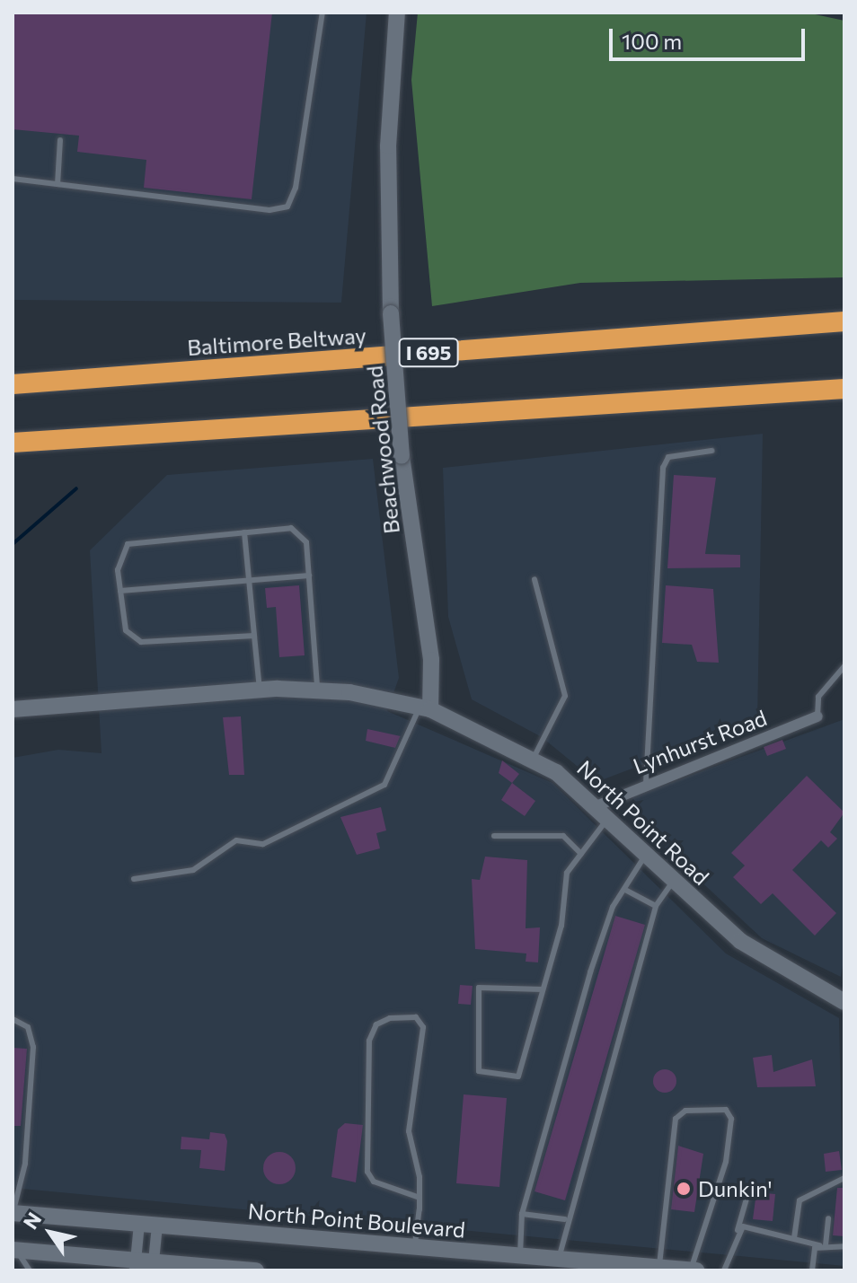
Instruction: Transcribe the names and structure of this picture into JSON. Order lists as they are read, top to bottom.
{
  "streets": {
    "highway": ["Baltimore Beltway", "I 695"],
    "street": [
      "Beachwood Road",
      "Lynhurst Road",
      "North Point Road",
      "North Point Boulevard"
    ]
  },
  "crossings": [
    ["Beachwood Road", "North Point Road"],
    ["Lynhurst Road", "North Point Road"]
  ],
  "places": ["Dunkin'"],
  "scale_bar": "100 m",
  "north": "top left"
}
